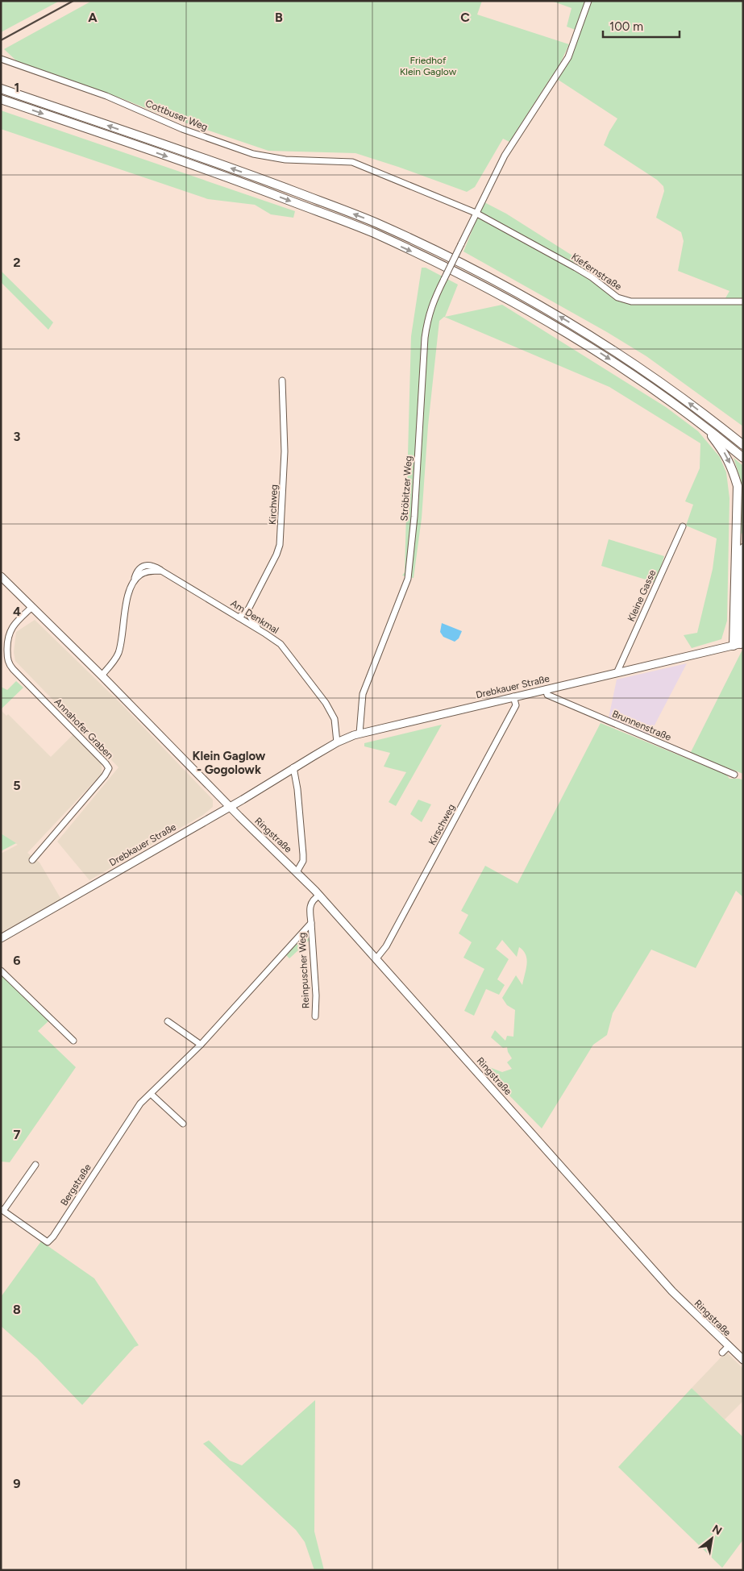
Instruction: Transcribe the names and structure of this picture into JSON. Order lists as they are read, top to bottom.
{
  "streets": {
    "main road": ["Drebkauer Straße", "Ringstraße"],
    "street": [
      "Cottbuser Weg",
      "Kiefernstraße",
      "Ströbitzer Weg",
      "Kirchweg",
      "Kleine Gasse",
      "Am Denkmal",
      "Brunnenstraße",
      "Annahofer Graben",
      "Kirschweg",
      "Reinpuscher Weg",
      "Bergstraße"
    ]
  },
  "crossings": [
    ["Cottbuser Weg", "Kiefernstraße"],
    ["Kiefernstraße", "Ströbitzer Weg"],
    ["Ströbitzer Weg", "Drebkauer Straße"],
    ["Kirchweg", "Am Denkmal"],
    ["Kleine Gasse", "Drebkauer Straße"],
    ["Am Denkmal", "Drebkauer Straße"],
    ["Am Denkmal", "Ringstraße"],
    ["Drebkauer Straße", "Brunnenstraße"],
    ["Drebkauer Straße", "Kirschweg"],
    ["Drebkauer Straße", "Ringstraße"],
    ["Annahofer Graben", "Ringstraße"],
    ["Kirschweg", "Ringstraße"],
    ["Reinpuscher Weg", "Bergstraße"]
  ],
  "districts": ["Klein Gaglow - Gogolowk"],
  "parks": ["Friedhof Klein Gaglow"],
  "scale_bar": "100 m",
  "north": "top right",
  "grid": {
    "columns": ["A", "B", "C"],
    "rows": [
      "1",
      "2",
      "3",
      "4",
      "5",
      "6",
      "7",
      "8",
      "9"
    ]
  }
}
